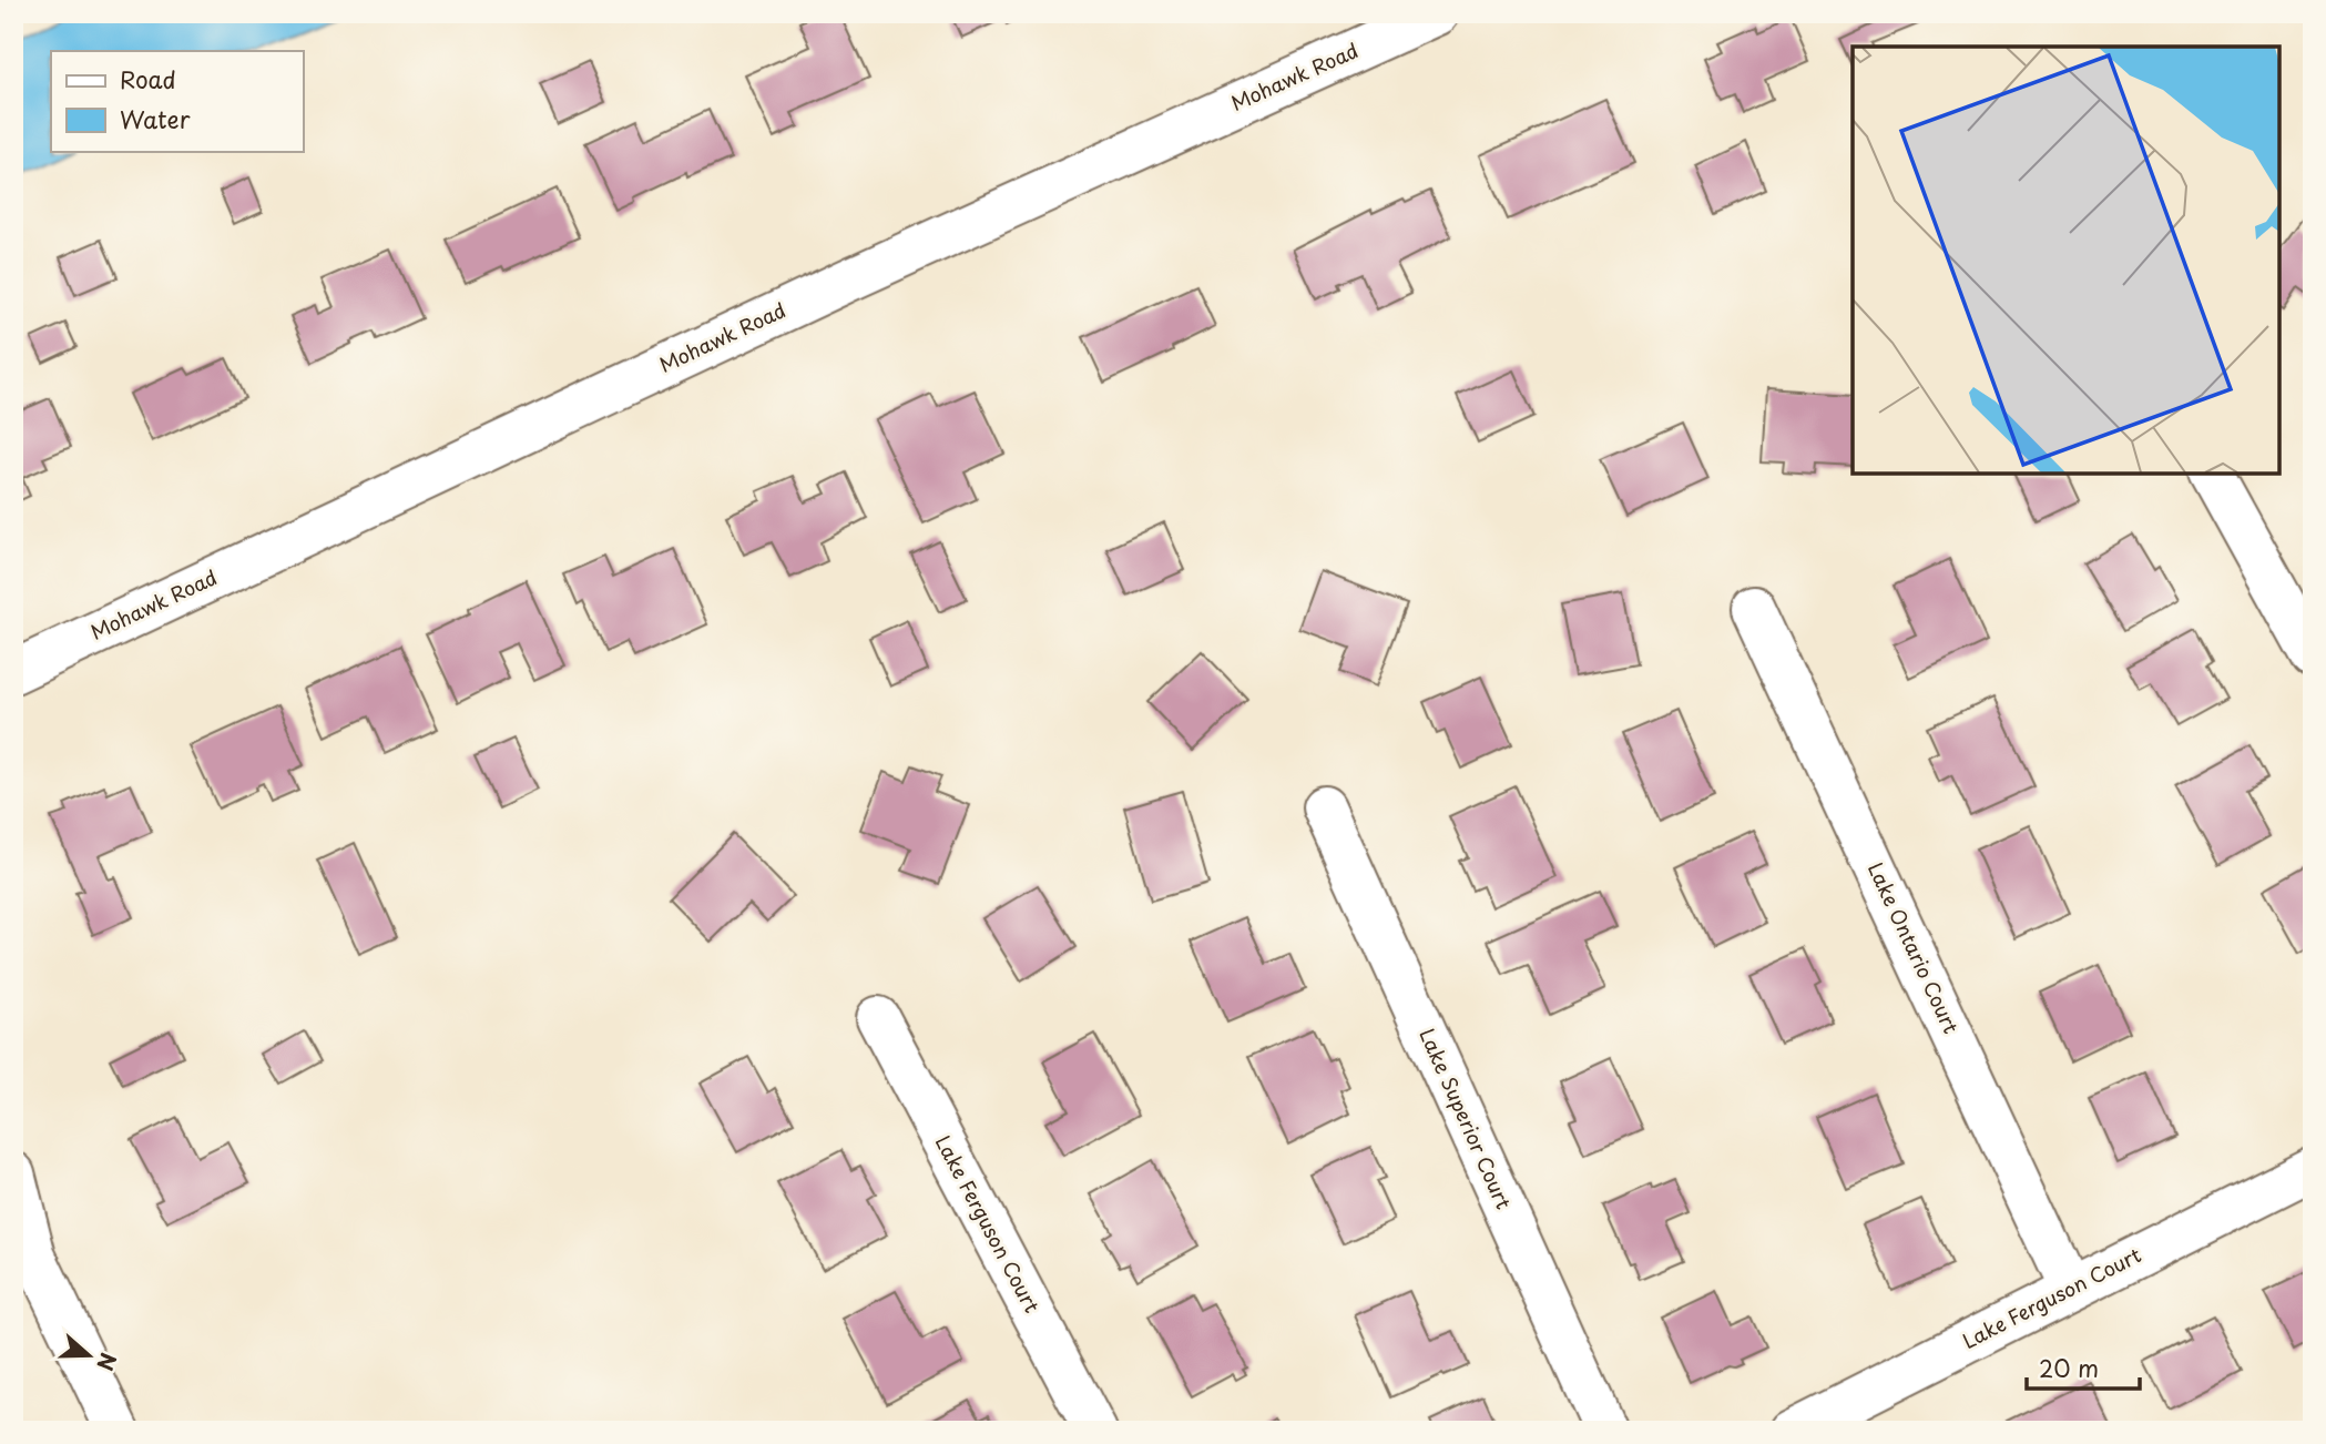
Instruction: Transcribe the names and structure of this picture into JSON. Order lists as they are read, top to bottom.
{
  "streets": {
    "street": [
      "Mohawk Road",
      "Lake Ontario Court",
      "Lake Superior Court",
      "Lake Ferguson Court"
    ]
  },
  "crossings": [
    ["Lake Ontario Court", "Lake Ferguson Court"]
  ],
  "legend": ["Road", "Water"],
  "scale_bar": "20 m",
  "north": "right"
}
